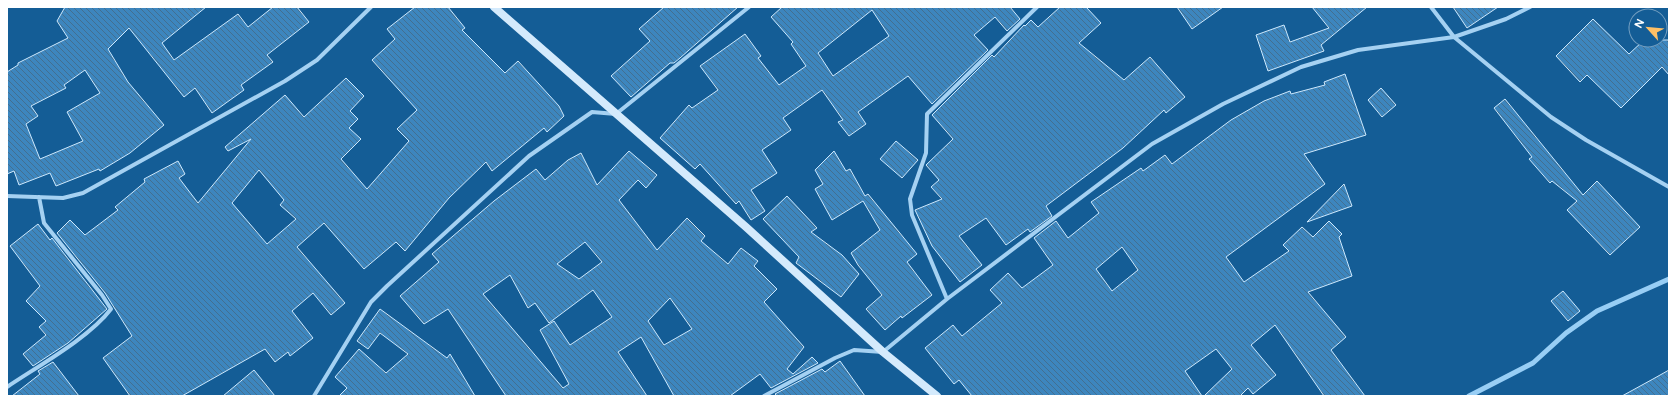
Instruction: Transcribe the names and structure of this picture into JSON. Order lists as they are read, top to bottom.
{
  "north": "top left"
}
